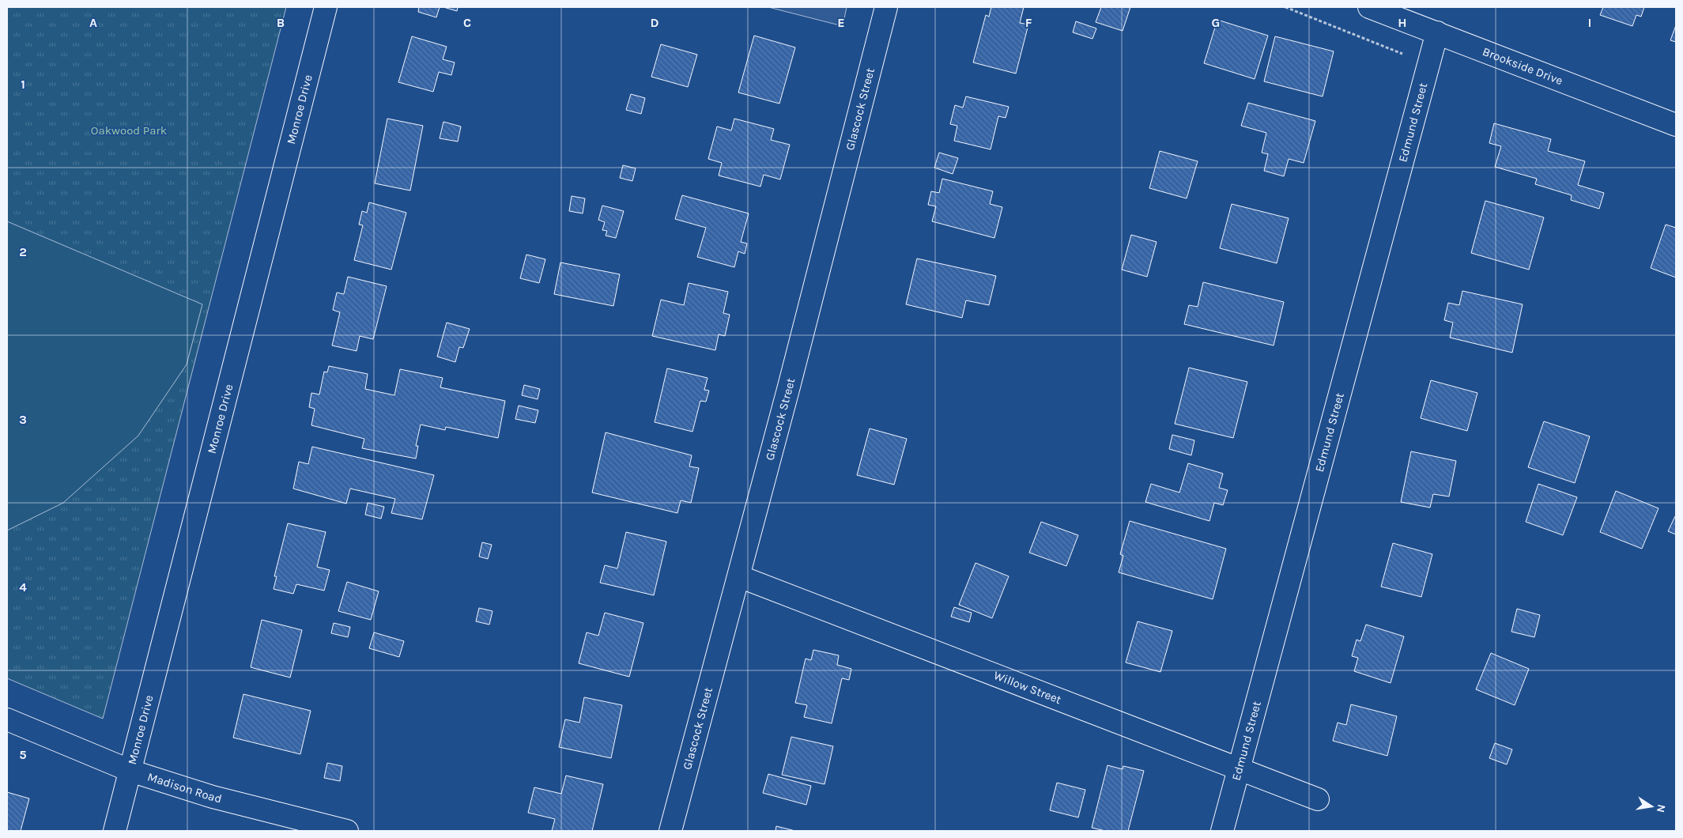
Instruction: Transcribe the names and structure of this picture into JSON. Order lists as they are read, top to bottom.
{
  "streets": {
    "street": [
      "Brookside Drive",
      "Monroe Drive",
      "Glascock Street",
      "Edmund Street",
      "Willow Street",
      "Madison Road"
    ]
  },
  "crossings": [
    ["Brookside Drive", "Edmund Street"],
    ["Monroe Drive", "Madison Road"],
    ["Glascock Street", "Willow Street"],
    ["Edmund Street", "Willow Street"]
  ],
  "parks": ["Oakwood Park"],
  "north": "right",
  "grid": {
    "columns": [
      "A",
      "B",
      "C",
      "D",
      "E",
      "F",
      "G",
      "H",
      "I"
    ],
    "rows": [
      "1",
      "2",
      "3",
      "4",
      "5"
    ]
  }
}
